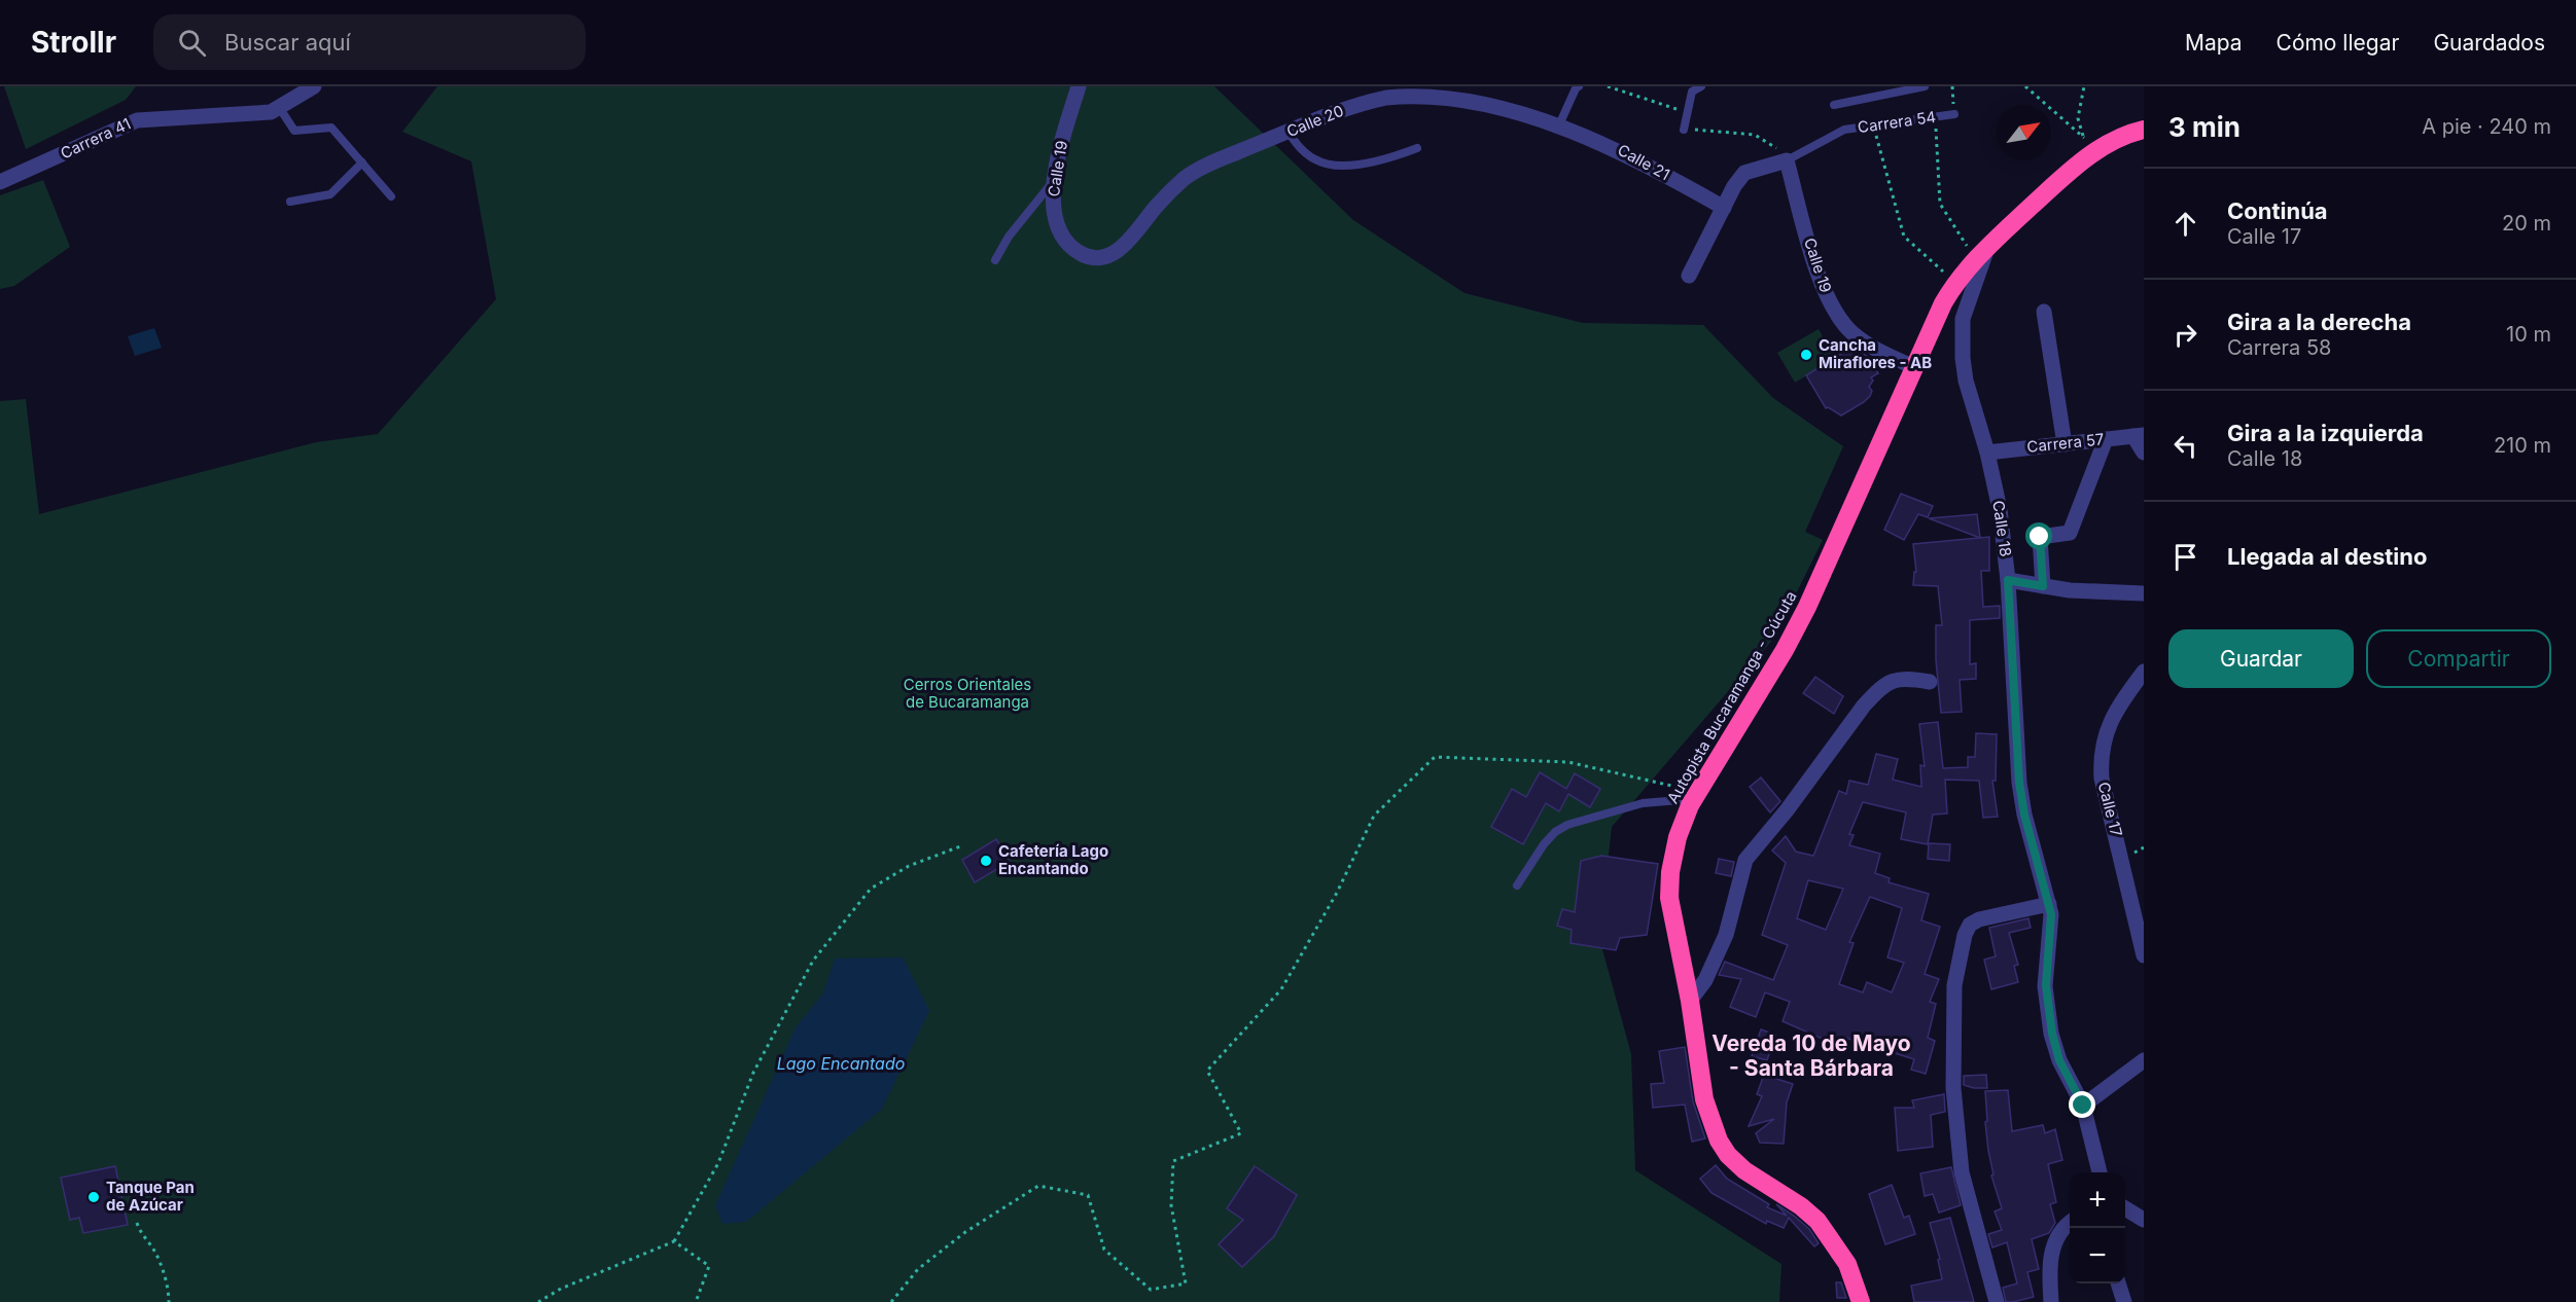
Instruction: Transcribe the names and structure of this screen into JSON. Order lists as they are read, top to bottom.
{
  "streets": {
    "highway": ["Autopista Bucaramanga - Cúcuta"],
    "street": [
      "Calle 20",
      "Carrera 54",
      "Carrera 41",
      "Calle 21",
      "Calle 19",
      "Carrera 57",
      "Calle 18",
      "Calle 17"
    ]
  },
  "crossings": [
    ["Calle 20", "Calle 21"],
    ["Calle 20", "Calle 19"],
    ["Carrera 54", "Calle 21"],
    ["Carrera 54", "Calle 19"],
    ["Calle 19", "Autopista Bucaramanga - Cúcuta"],
    ["Carrera 57", "Calle 18"],
    ["Calle 18", "Autopista Bucaramanga - Cúcuta"]
  ],
  "districts": ["Vereda 10 de Mayo - Santa Bárbara"],
  "water": ["Lago Encantado"],
  "parks": ["Cerros Orientales de Bucaramanga"],
  "places": ["Cancha Miraflores - AB", "Cafetería Lago Encantando", "Tanque Pan de Azúcar"],
  "north": "top right",
  "page": {
    "header": "Strollr",
    "search": "Buscar aquí",
    "nav": ["Mapa", "Cómo llegar", "Guardados"],
    "heading": ["3 min", "A pie · 240 m"],
    "list": [
      ["Continúa", "Calle 17", "20 m"],
      ["Gira a la derecha", "Carrera 58", "10 m"],
      ["Gira a la izquierda", "Calle 18", "210 m"],
      "Llegada al destino"
    ],
    "buttons": ["Guardar", "Compartir"],
    "map_buttons": ["+", "−"]
  }
}
